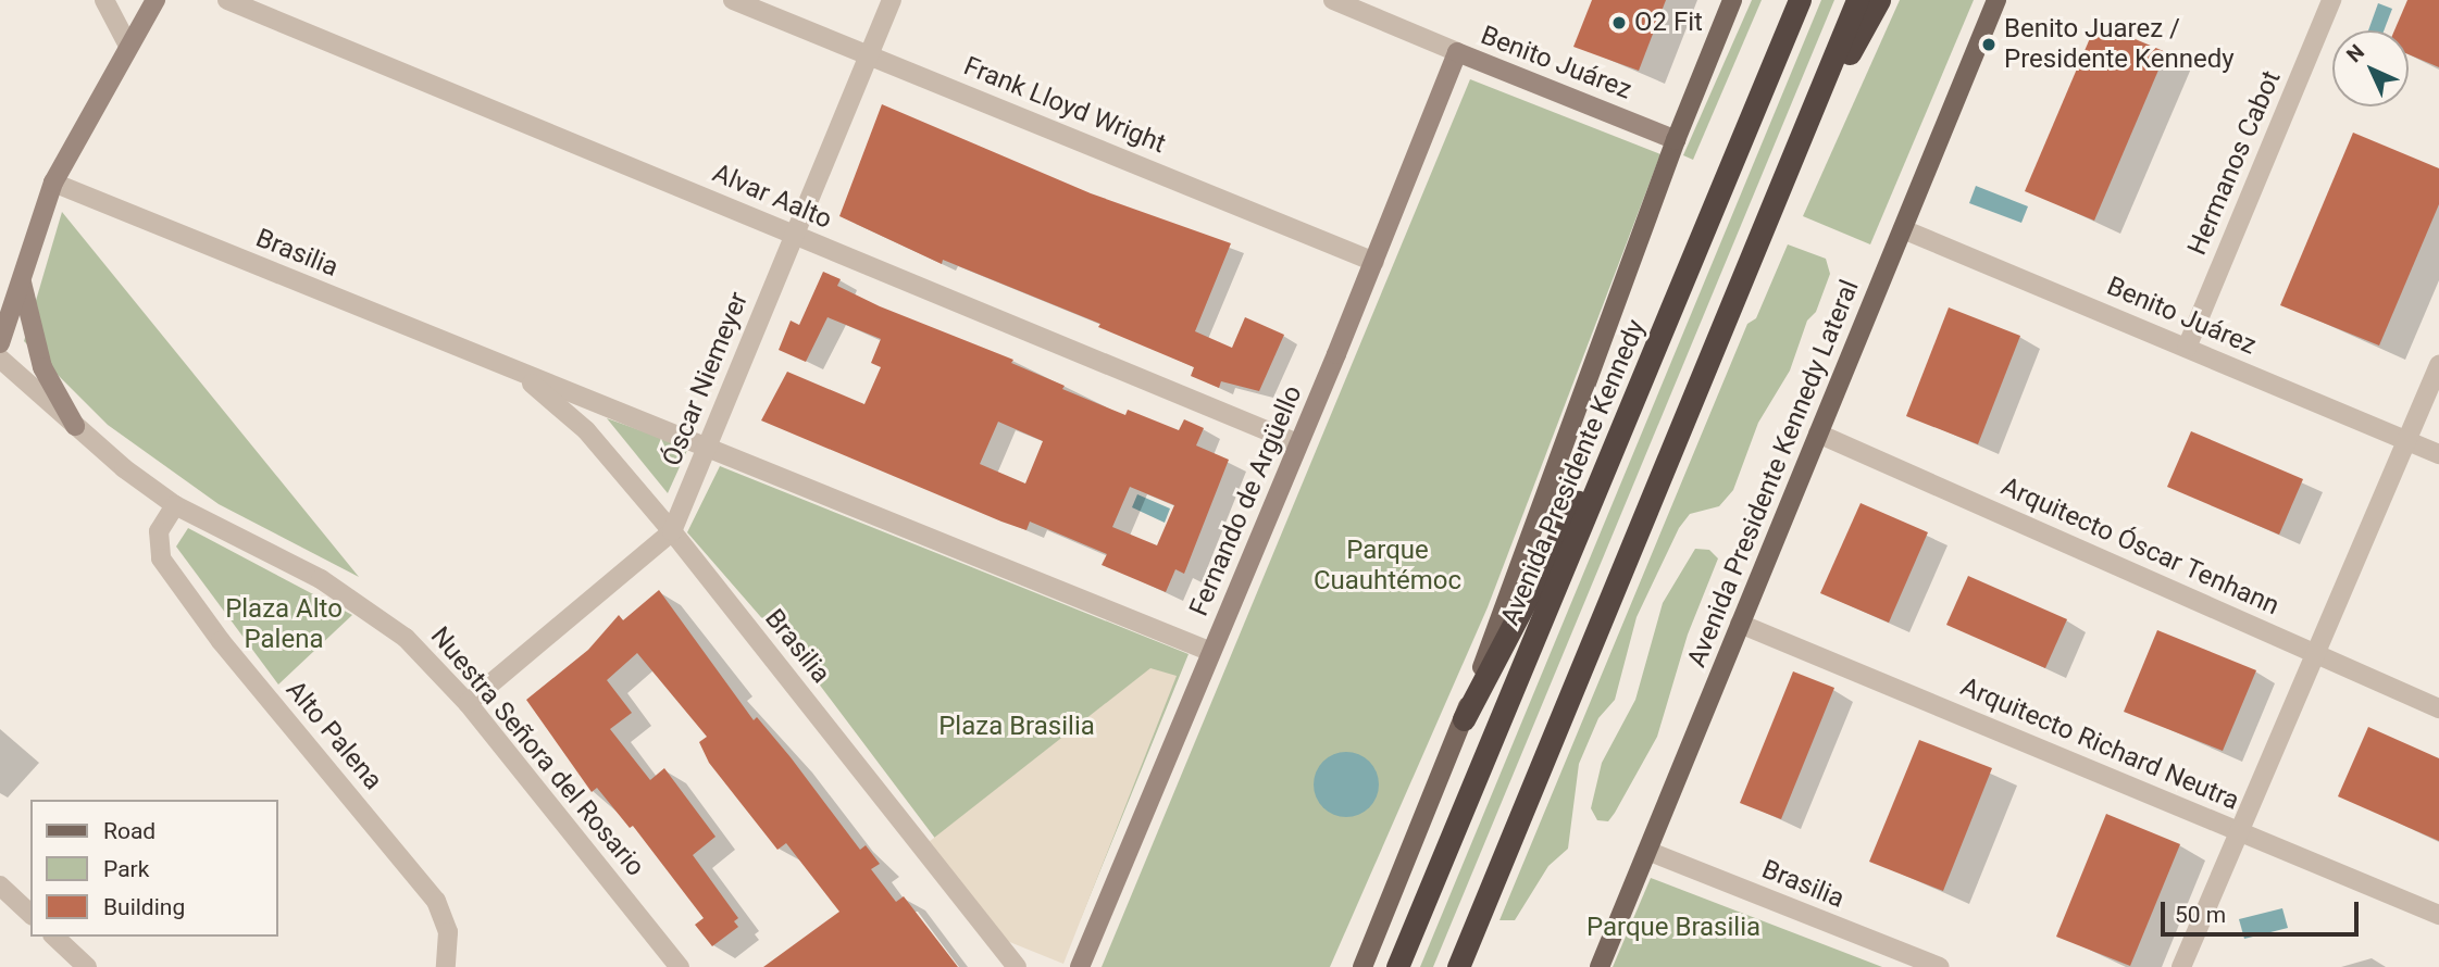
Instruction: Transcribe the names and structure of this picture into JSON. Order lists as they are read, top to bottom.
{
  "streets": {
    "highway": ["Avenida Presidente Kennedy"],
    "main road": ["Avenida Presidente Kennedy Lateral"],
    "street": [
      "Benito Juárez",
      "Frank Lloyd Wright",
      "Hermanos Cabot",
      "Alvar Aalto",
      "Brasilia",
      "Óscar Niemeyer",
      "Fernando de Argüello",
      "Arquitecto Óscar Tenhann",
      "Alto Palena",
      "Arquitecto Richard Neutra",
      "Nuestra Señora del Rosario"
    ]
  },
  "crossings": [
    ["Benito Juárez", "Hermanos Cabot"],
    ["Benito Juárez", "Avenida Presidente Kennedy Lateral"],
    ["Benito Juárez", "Fernando de Argüello"],
    ["Frank Lloyd Wright", "Óscar Niemeyer"],
    ["Frank Lloyd Wright", "Fernando de Argüello"],
    ["Alvar Aalto", "Óscar Niemeyer"],
    ["Alvar Aalto", "Fernando de Argüello"],
    ["Brasilia", "Óscar Niemeyer"],
    ["Brasilia", "Avenida Presidente Kennedy Lateral"],
    ["Brasilia", "Fernando de Argüello"],
    ["Óscar Niemeyer", "Nuestra Señora del Rosario"],
    ["Avenida Presidente Kennedy Lateral", "Arquitecto Óscar Tenhann"],
    ["Avenida Presidente Kennedy Lateral", "Arquitecto Richard Neutra"],
    ["Alto Palena", "Nuestra Señora del Rosario"]
  ],
  "parks": [
    "Parque Cuauhtémoc",
    "Plaza Alto Palena",
    "Plaza Brasilia",
    "Parque Brasilia"
  ],
  "places": ["O2 Fit", "Benito Juarez / Presidente Kennedy"],
  "legend": ["Road", "Park", "Building"],
  "scale_bar": "50 m",
  "north": "top left"
}
